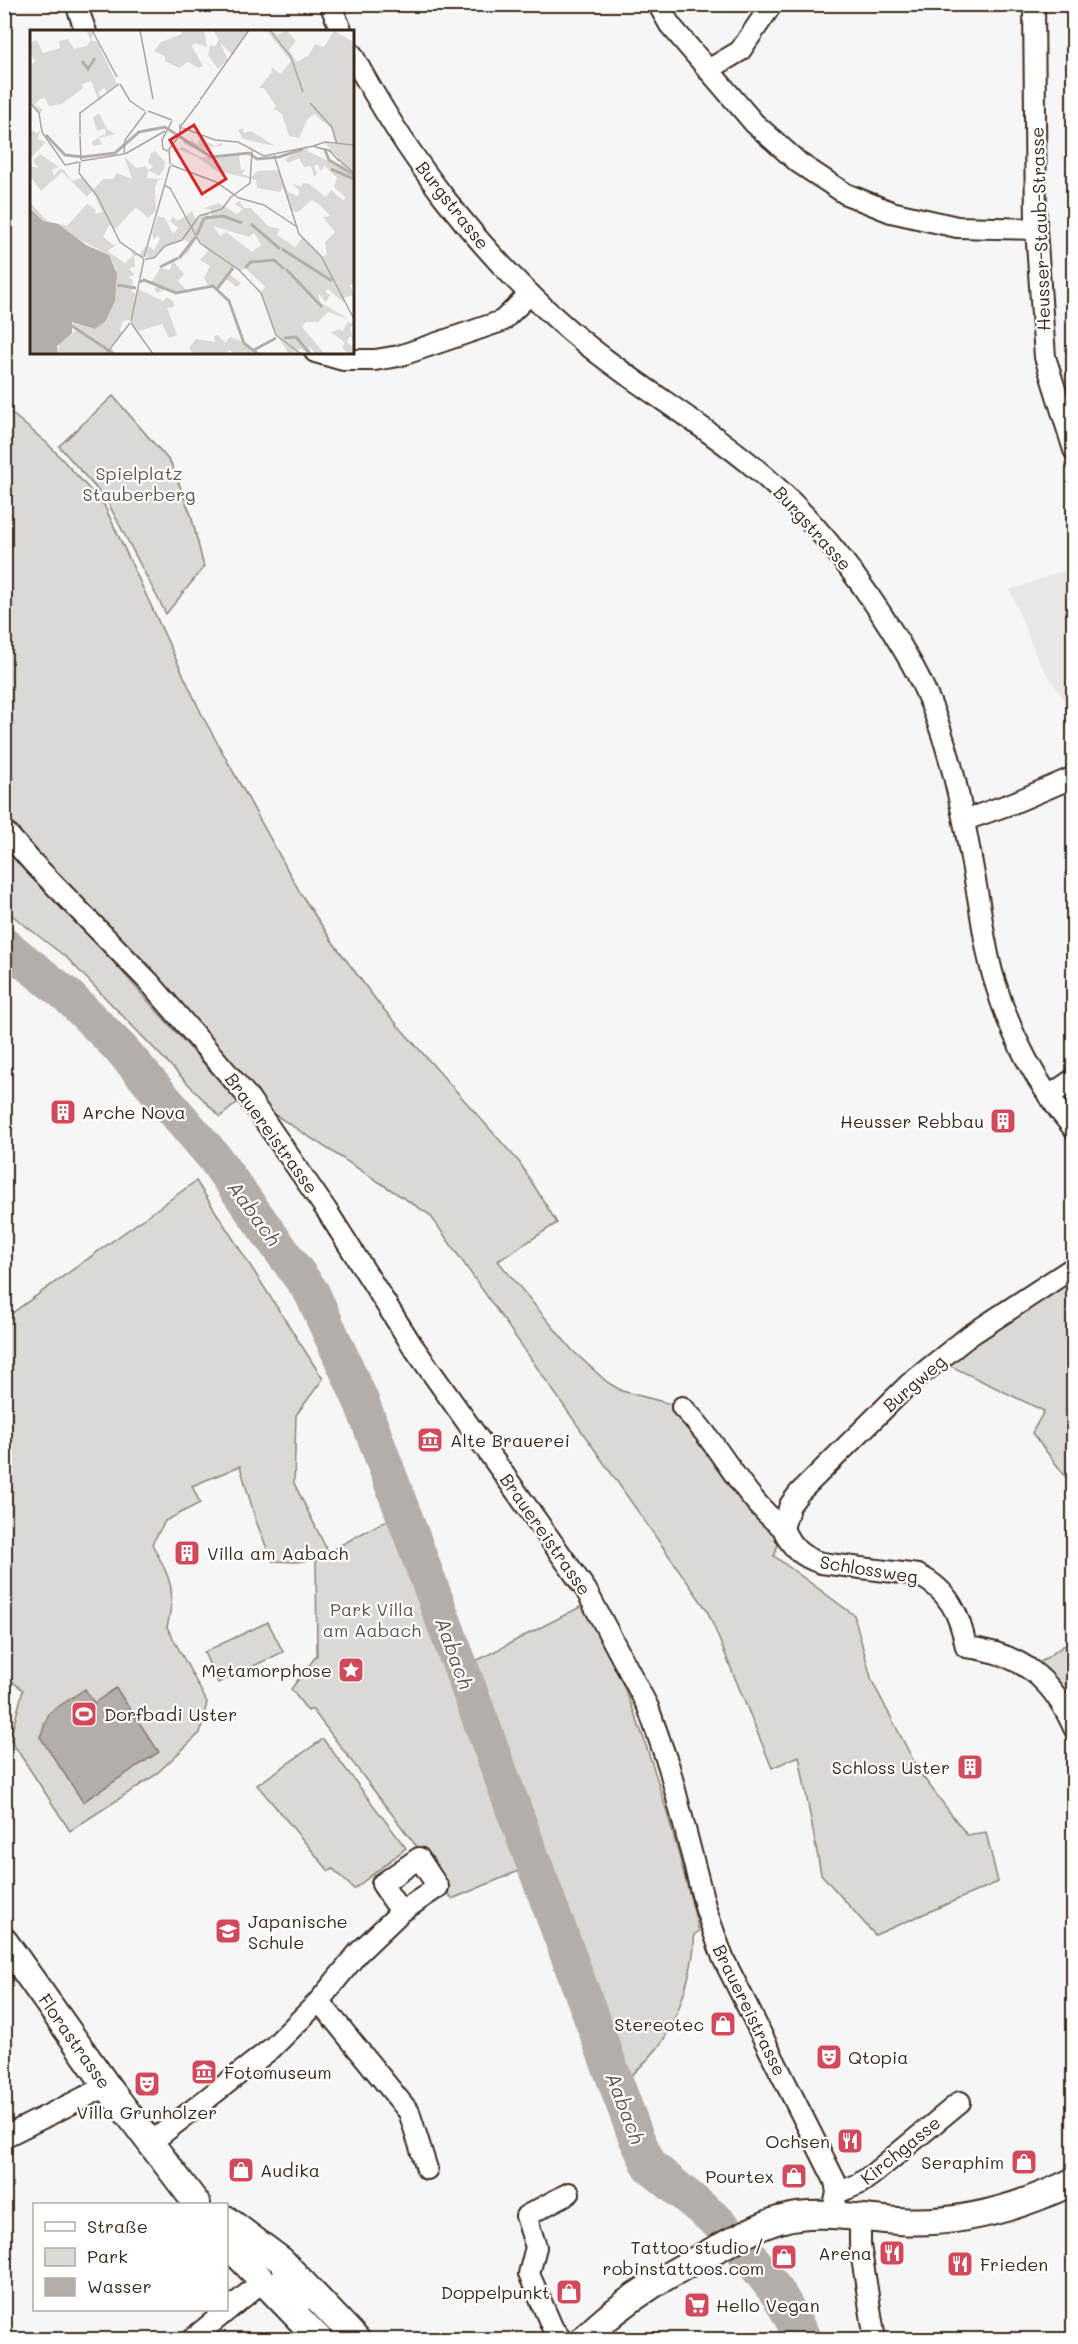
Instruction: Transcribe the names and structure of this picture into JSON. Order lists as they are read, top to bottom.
{
  "streets": {
    "main road": ["Florastrasse"],
    "street": [
      "Burgstrasse",
      "Heusser-Staub-Strasse",
      "Brauereistrasse",
      "Burgweg",
      "Schlossweg",
      "Kirchgasse"
    ]
  },
  "crossings": [
    ["Brauereistrasse", "Kirchgasse"],
    ["Burgweg", "Schlossweg"]
  ],
  "water": ["Aabach"],
  "parks": ["Spielplatz Stauberberg", "Park Villa am Aabach"],
  "places": {
    "building": [
      "Arche Nova",
      "Heusser Rebbau",
      "Villa am Aabach",
      "Schloss Uster"
    ],
    "museum": ["Alte Brauerei", "Fotomuseum"],
    "place": ["Metamorphose"],
    "sports": ["Dorfbadi Uster"],
    "school or university": ["Japanische Schule"],
    "shop": [
      "Stereotec",
      "Seraphim",
      "Audika",
      "Pourtex",
      "Tattoo studio / robinstattoos.com",
      "Doppelpunkt"
    ],
    "theatre": ["Qtopia", "Villa Grunholzer"],
    "restaurant": ["Ochsen", "Arena", "Frieden"],
    "supermarket": ["Hello Vegan"]
  },
  "legend": ["Straße", "Park", "Wasser"]
}
